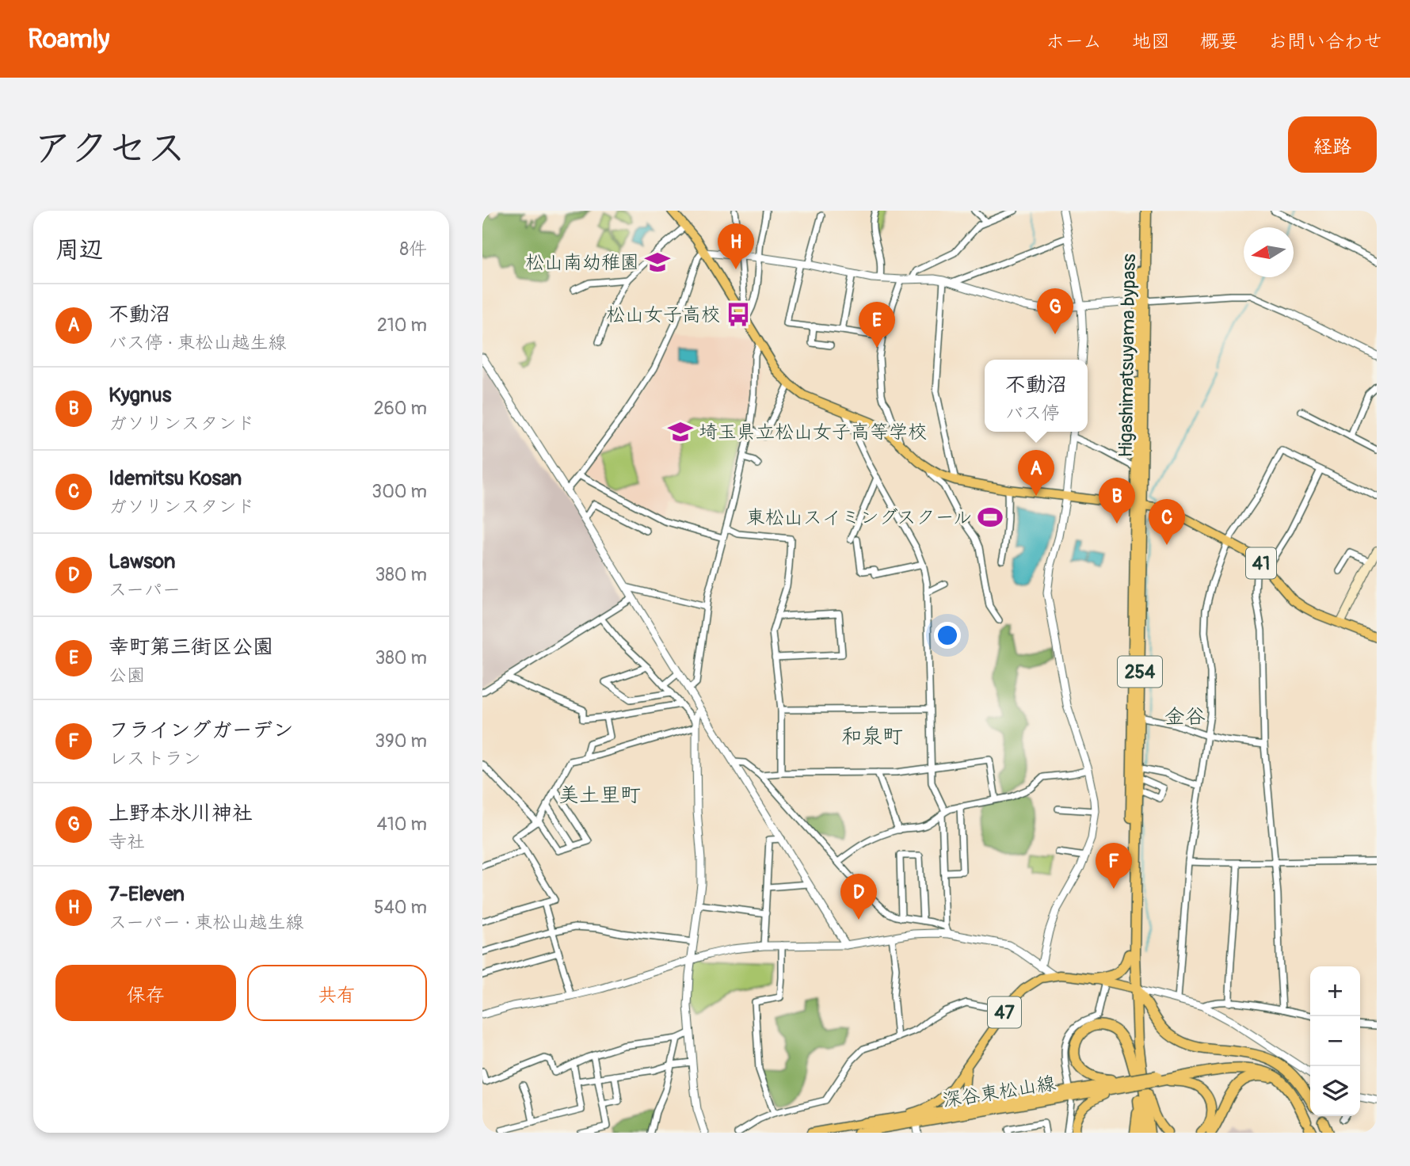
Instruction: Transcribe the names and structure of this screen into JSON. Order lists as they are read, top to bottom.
{
  "streets": {
    "highway": ["Higashimatsuyama bypass", "254"],
    "main road": ["41", "47", "深谷東松山線"]
  },
  "crossings": [
    ["Higashimatsuyama bypass", "41"],
    ["Higashimatsuyama bypass", "深谷東松山線"]
  ],
  "districts": ["金谷", "和泉町", "美土里町"],
  "places": {
    "school or university": ["松山南幼稚園", "埼玉県立松山女子高等学校"],
    "bus stop": ["松山女子高校"],
    "sports": ["東松山スイミングスクール"]
  },
  "north": "left",
  "page": {
    "header": "Roamly",
    "nav": [
      "ホーム",
      "地図",
      "概要",
      "お問い合わせ"
    ],
    "title": "アクセス",
    "buttons": [
      "経路",
      ["保存", "共有"]
    ],
    "heading": ["周辺", "8件"],
    "pins": [
      "H",
      "G",
      "E",
      "A",
      "B",
      "C",
      "F",
      "D"
    ],
    "list": [
      {
        "mark": "A",
        "name": "不動沼",
        "note": "バス停 · 東松山越生線",
        "value": "210 m"
      },
      {
        "mark": "B",
        "name": "Kygnus",
        "note": "ガソリンスタンド",
        "value": "260 m"
      },
      {
        "mark": "C",
        "name": "Idemitsu Kosan",
        "note": "ガソリンスタンド",
        "value": "300 m"
      },
      {
        "mark": "D",
        "name": "Lawson",
        "note": "スーパー",
        "value": "380 m"
      },
      {
        "mark": "E",
        "name": "幸町第三街区公園",
        "note": "公園",
        "value": "380 m"
      },
      {
        "mark": "F",
        "name": "フライングガーデン",
        "note": "レストラン",
        "value": "390 m"
      },
      {
        "mark": "G",
        "name": "上野本氷川神社",
        "note": "寺社",
        "value": "410 m"
      },
      {
        "mark": "H",
        "name": "7-Eleven",
        "note": "スーパー · 東松山越生線",
        "value": "540 m"
      }
    ],
    "popup": ["不動沼", "バス停"],
    "map_buttons": ["+", "−"]
  }
}
